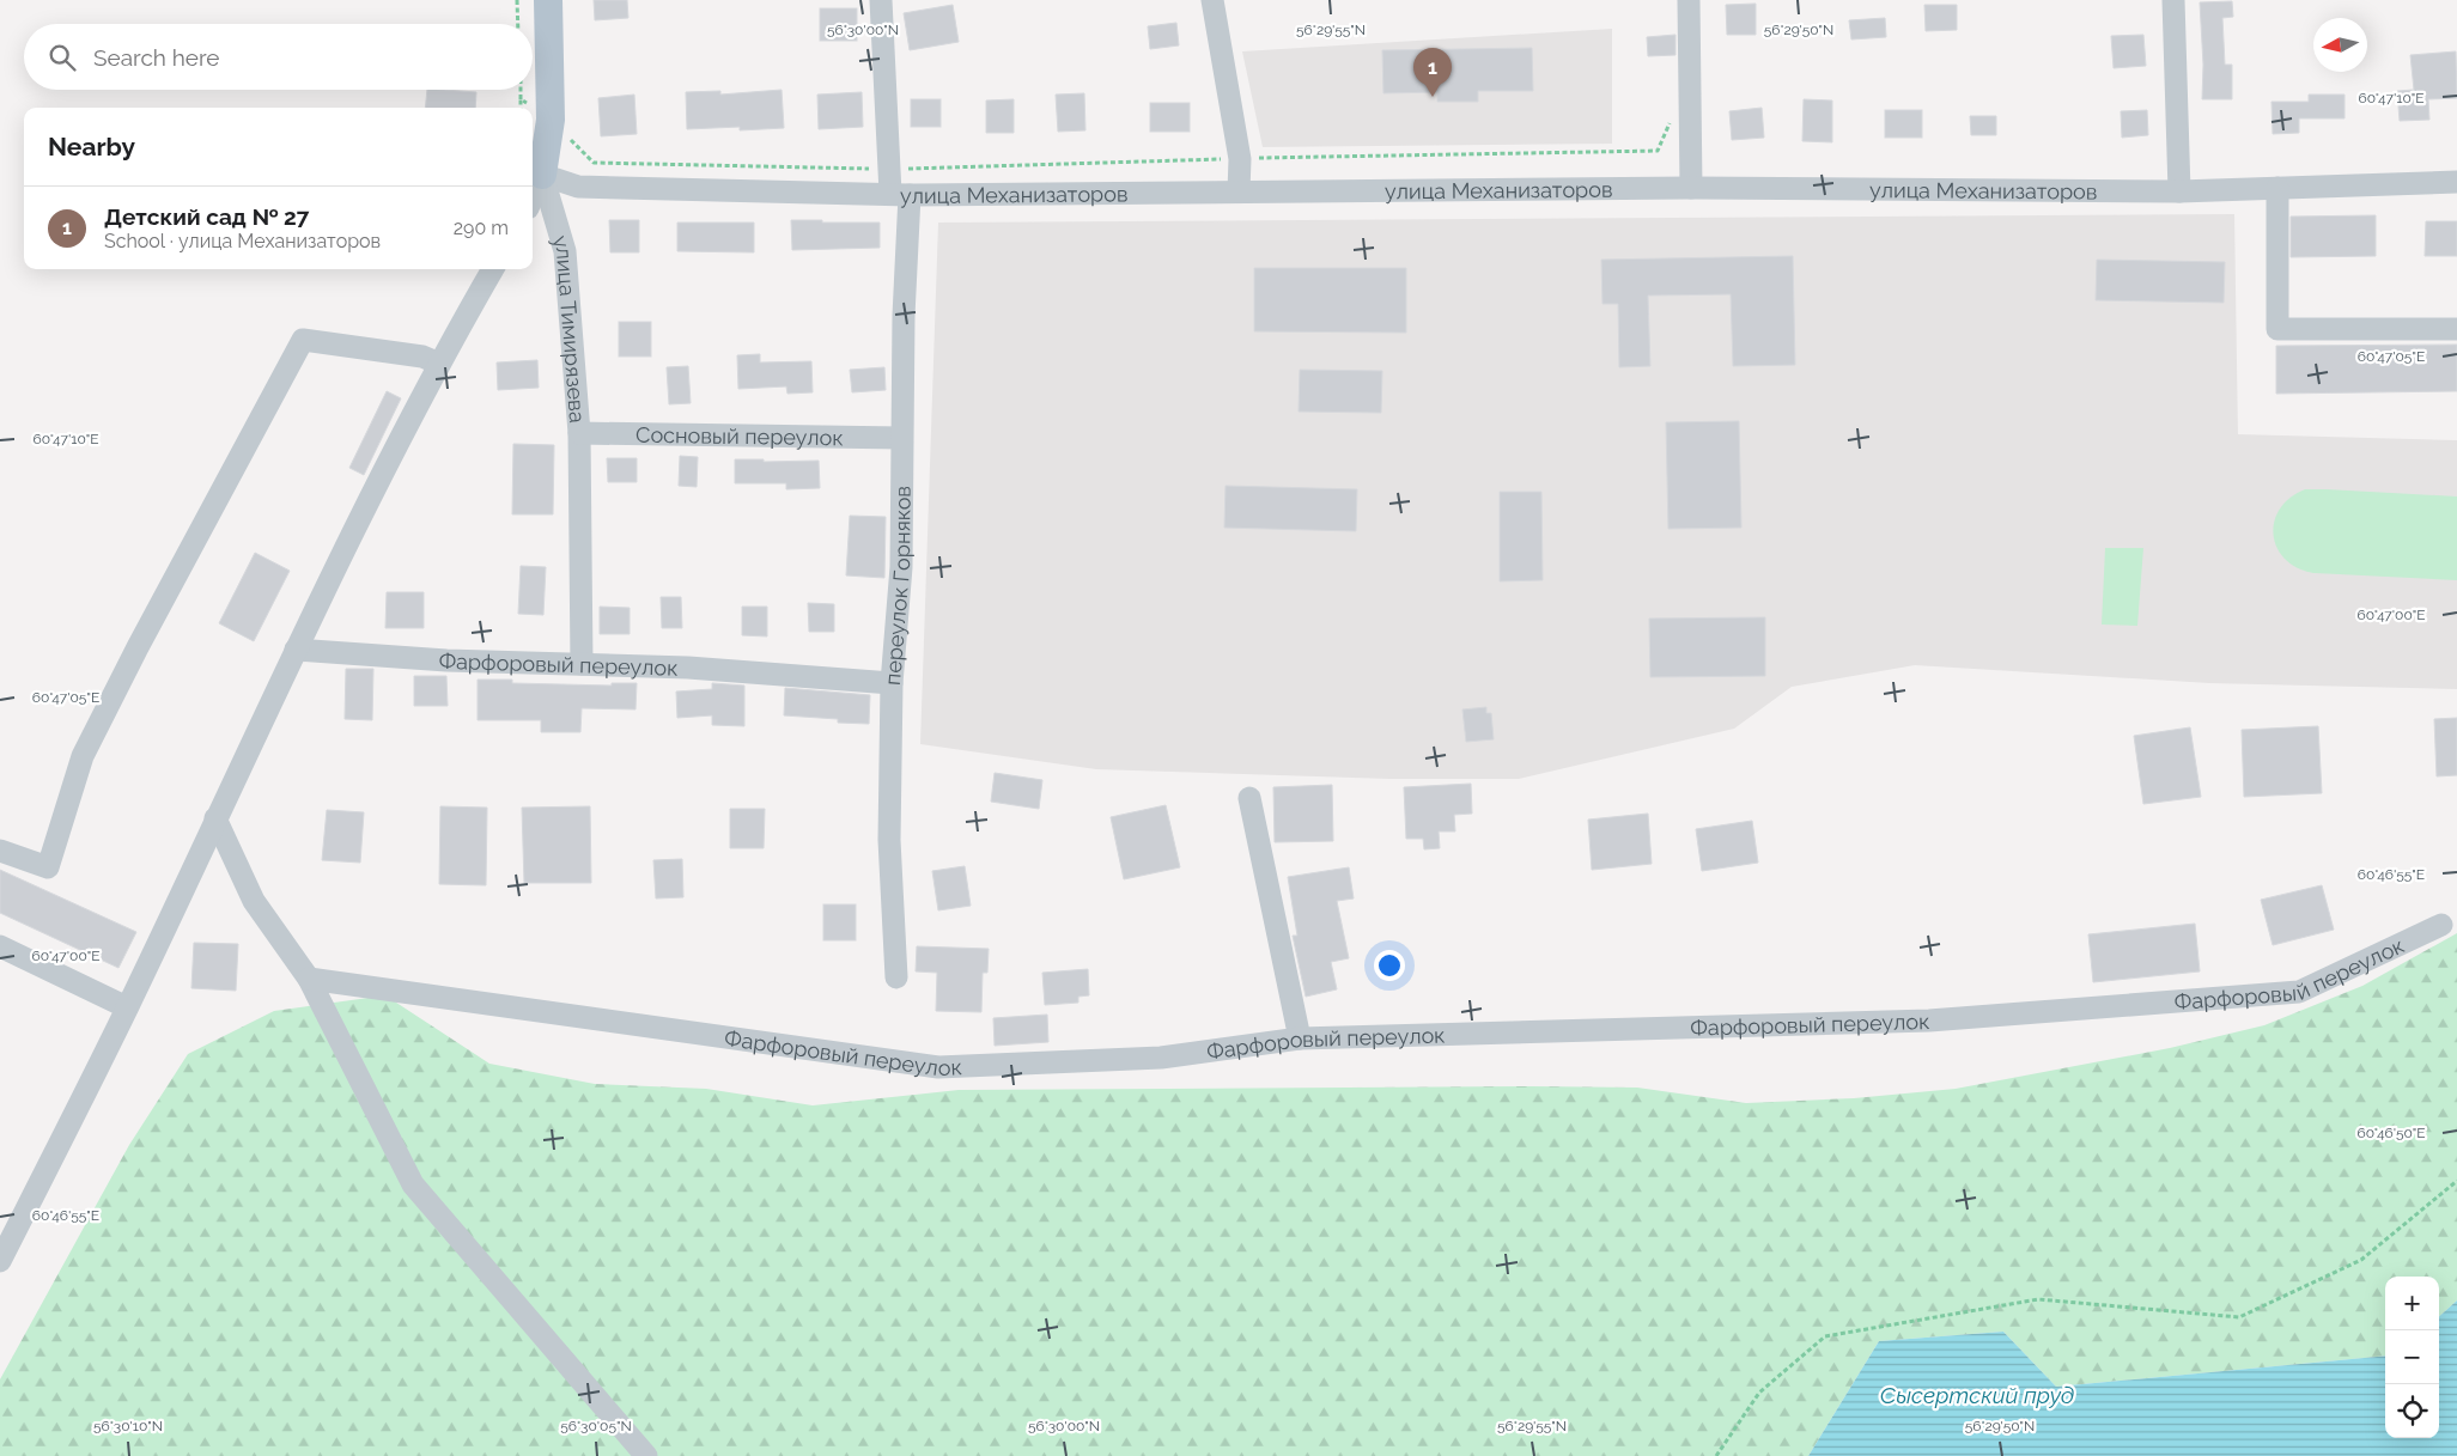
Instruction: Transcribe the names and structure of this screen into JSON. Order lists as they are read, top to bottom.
{
  "streets": {
    "main road": ["улица Тимирязева"],
    "street": [
      "улица Механизаторов",
      "Сосновый переулок",
      "переулок Горняков",
      "Фарфоровый переулок"
    ]
  },
  "crossings": [
    ["улица Механизаторов", "улица Тимирязева"],
    ["улица Механизаторов", "переулок Горняков"],
    ["улица Тимирязева", "Сосновый переулок"],
    ["улица Тимирязева", "Фарфоровый переулок"],
    ["Сосновый переулок", "переулок Горняков"],
    ["переулок Горняков", "Фарфоровый переулок"]
  ],
  "water": ["Сысертский пруд"],
  "north": "left",
  "page": {
    "search": "Search here",
    "pins": "1",
    "heading": "Nearby",
    "list": [
      {
        "mark": "1",
        "name": "Детский сад № 27",
        "note": "School · улица Механизаторов",
        "value": "290 m"
      }
    ],
    "map_buttons": ["+", "−"]
  },
  "coordinates": [
    "56°30'00\"N",
    "56°29'55\"N",
    "56°29'50\"N",
    "60°47'10\"E",
    "60°47'05\"E",
    "60°47'00\"E",
    "60°46'55\"E",
    "60°46'50\"E",
    "56°30'10\"N",
    "56°30'05\"N"
  ]
}
